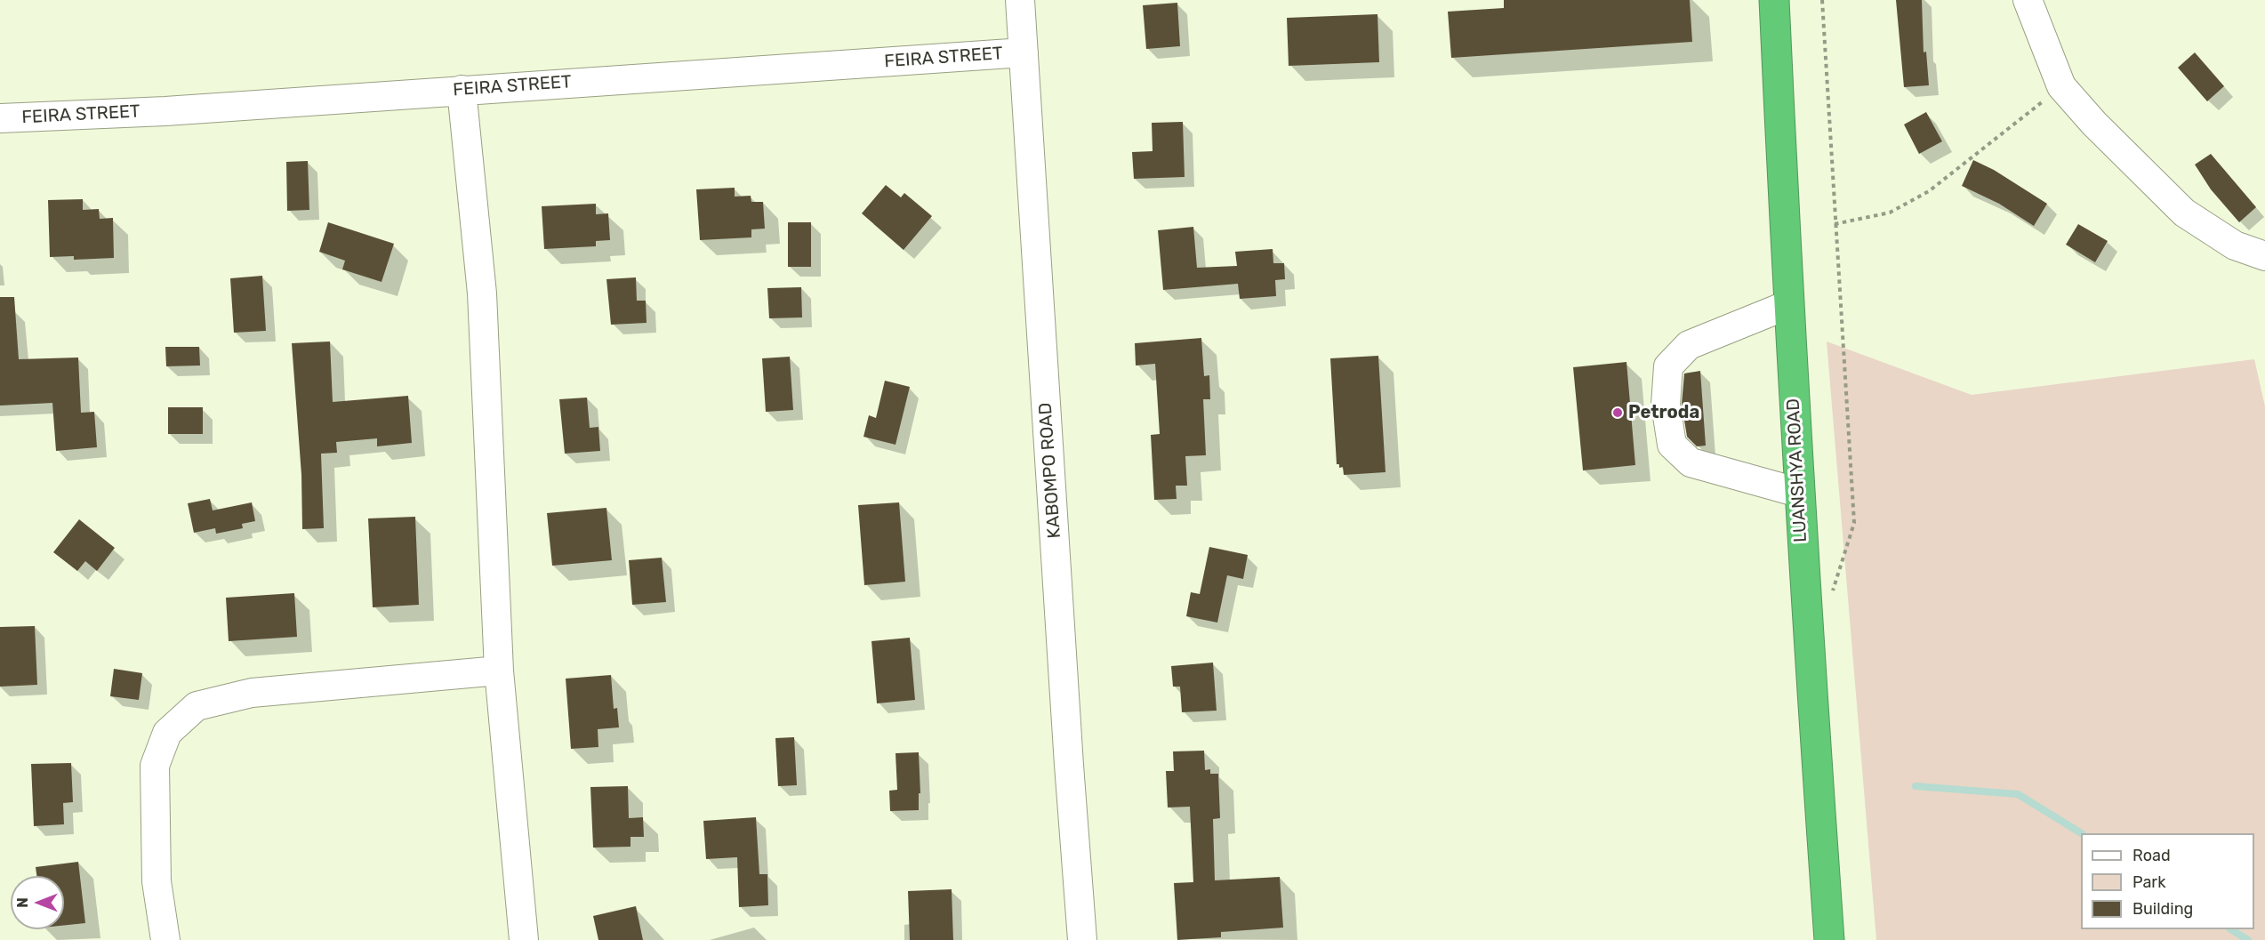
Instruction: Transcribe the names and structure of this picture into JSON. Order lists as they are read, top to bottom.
{
  "streets": {
    "highway": ["LUANSHYA ROAD"],
    "street": ["FEIRA STREET", "KABOMPO ROAD"]
  },
  "crossings": [
    ["FEIRA STREET", "KABOMPO ROAD"]
  ],
  "places": ["Petroda"],
  "legend": ["Road", "Park", "Building"],
  "north": "left"
}
